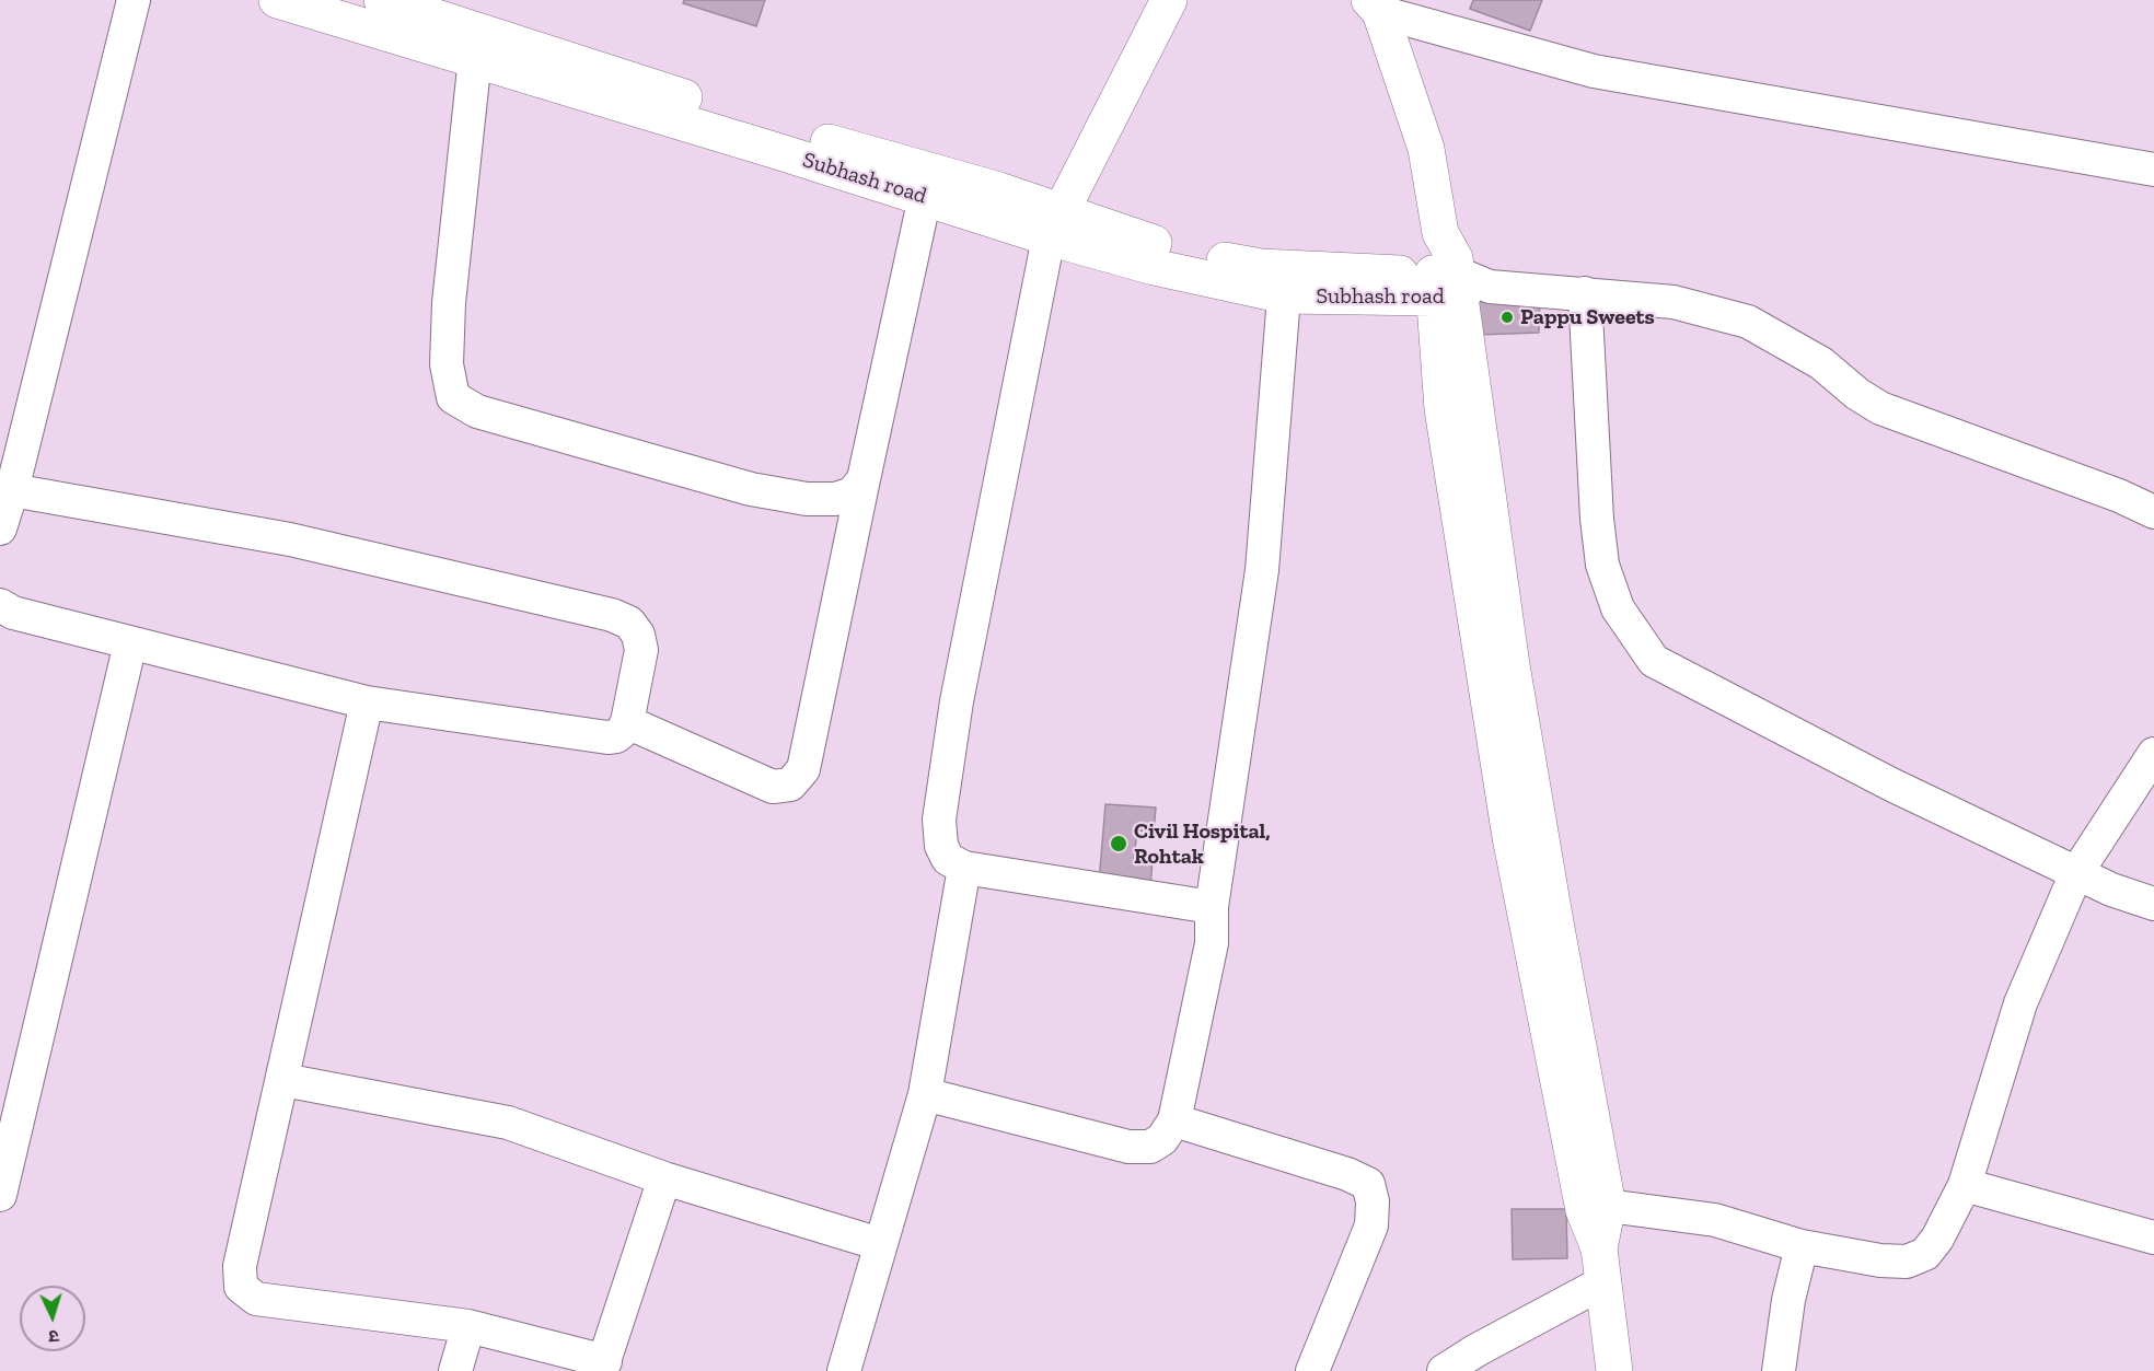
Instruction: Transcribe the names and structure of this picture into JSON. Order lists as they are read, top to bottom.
{
  "streets": {
    "street": ["Subhash road"]
  },
  "places": ["Pappu Sweets", "Civil Hospital, Rohtak"],
  "north": "bottom"
}
